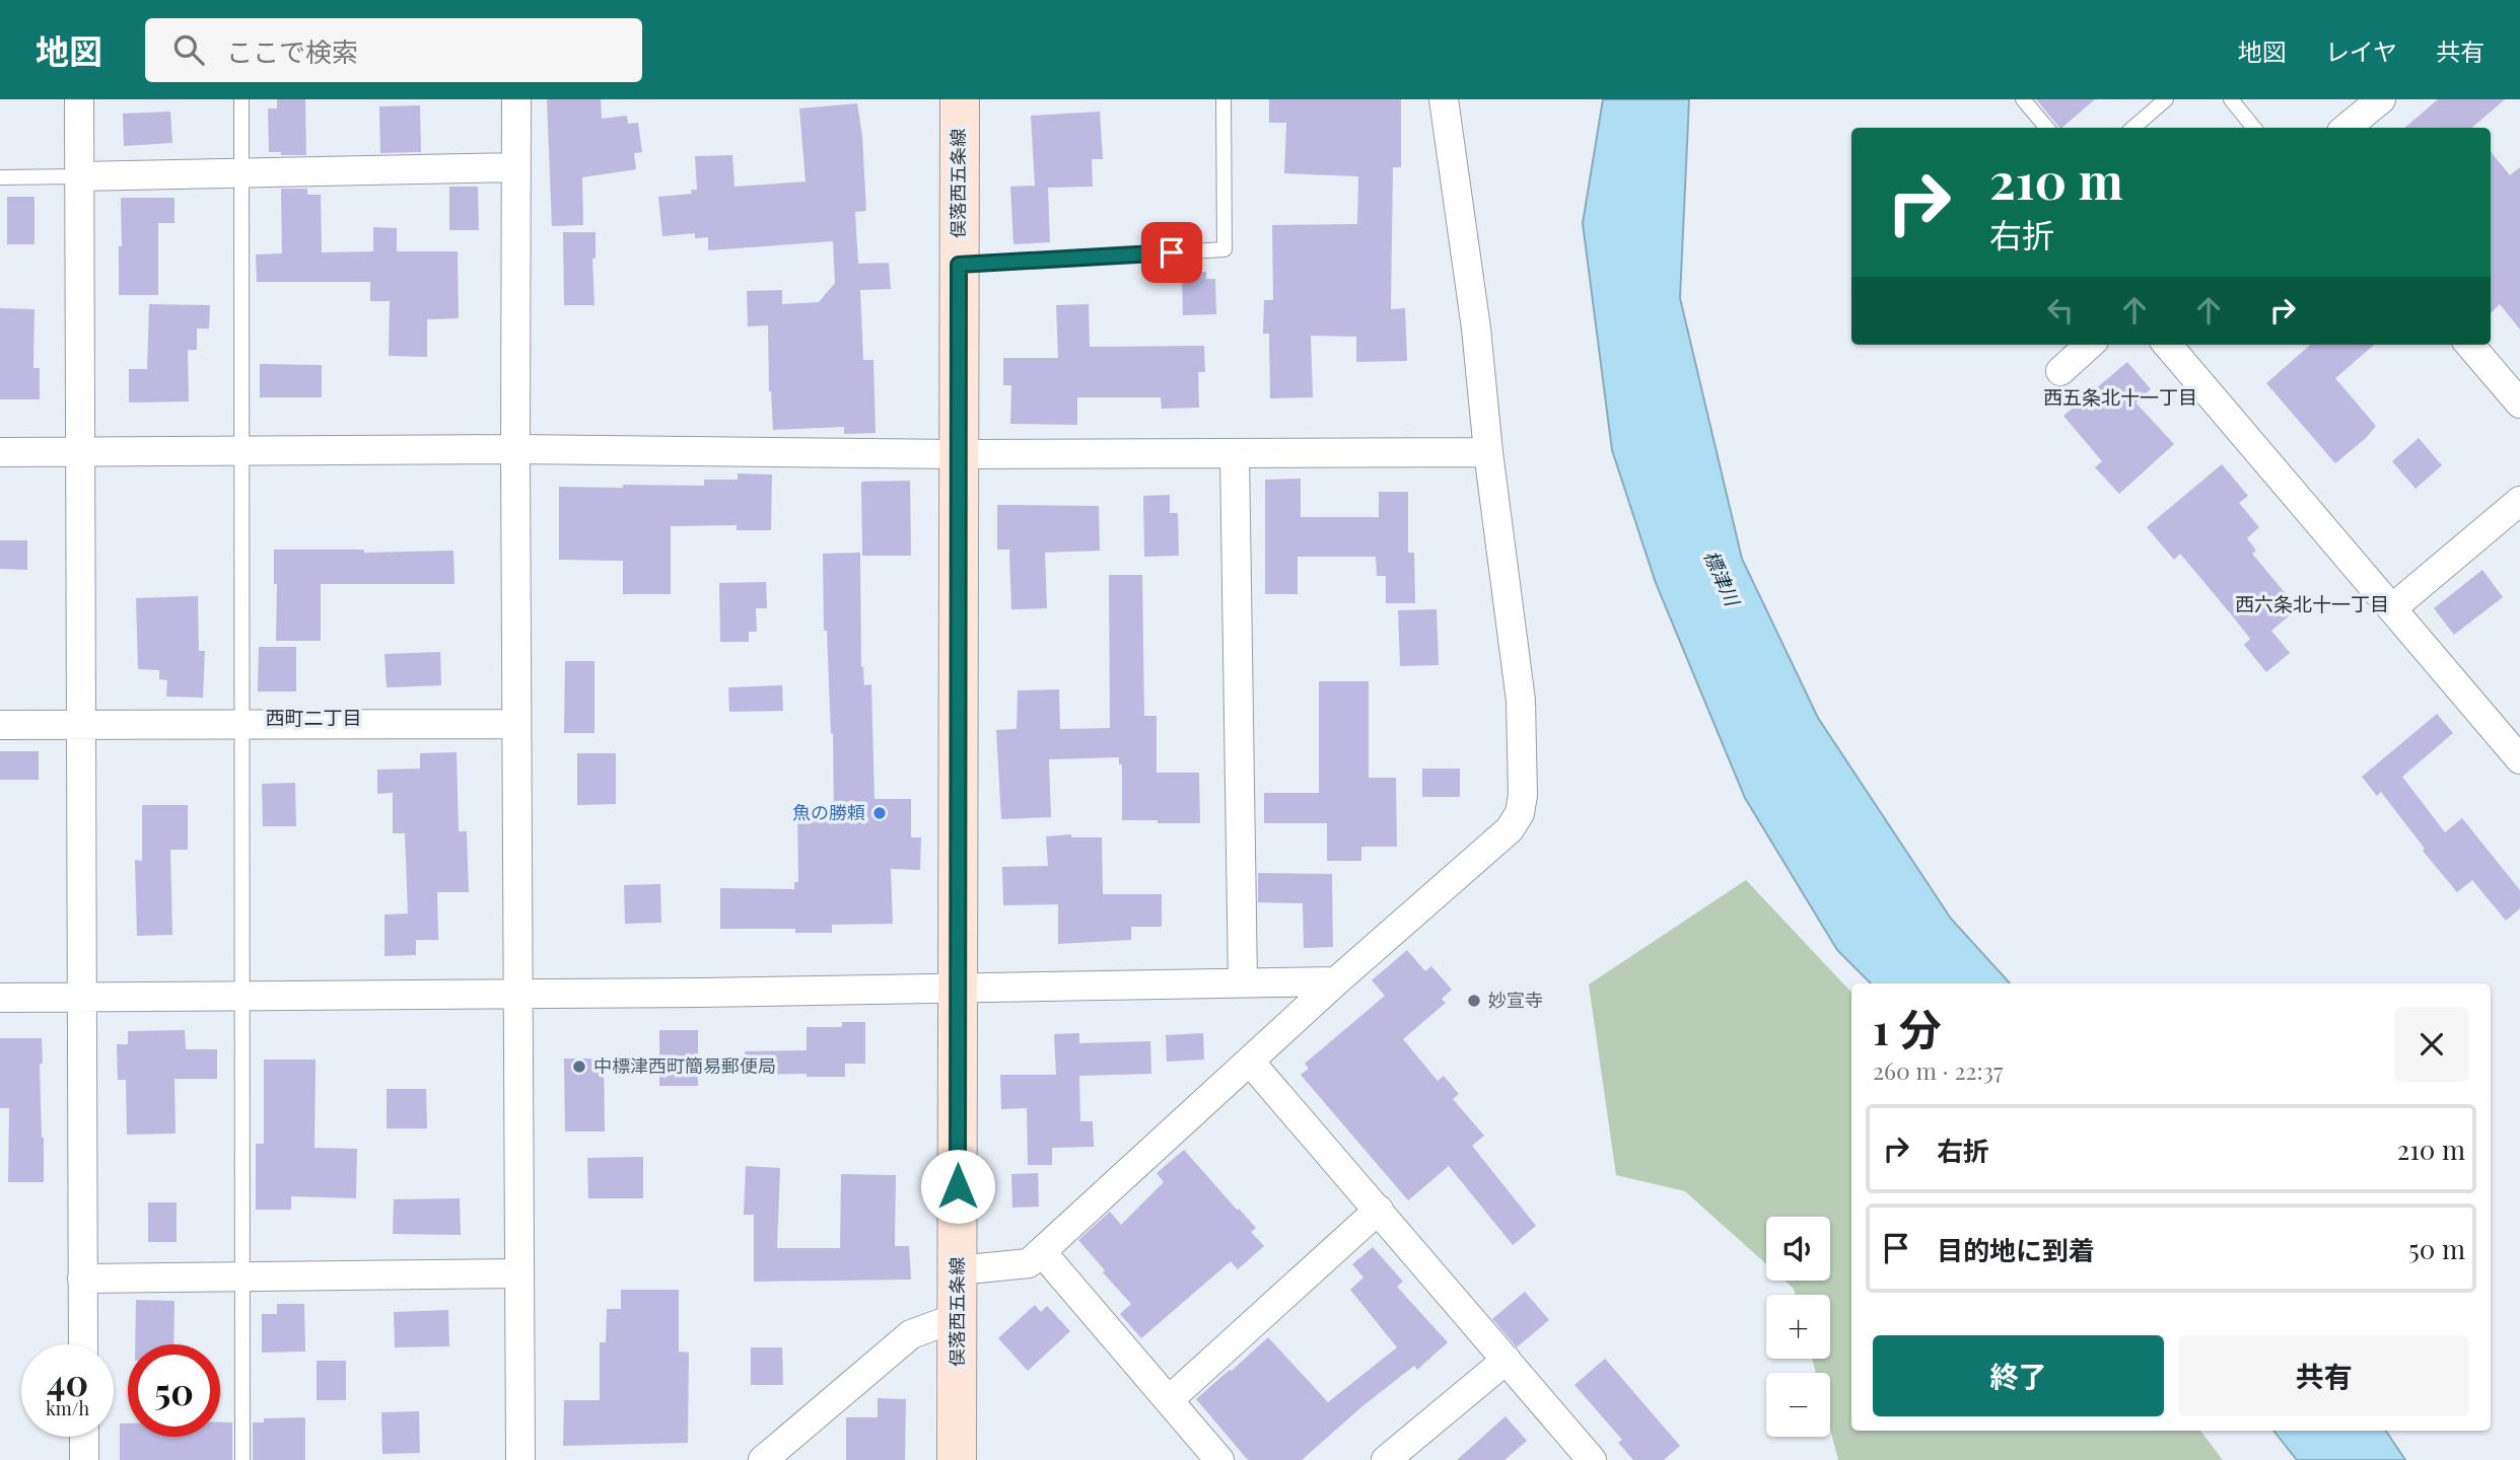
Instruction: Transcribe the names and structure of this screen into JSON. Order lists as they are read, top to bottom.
{
  "streets": {
    "main road": ["俣落西五条線"]
  },
  "districts": ["西五条北十一丁目", "西六条北十一丁目", "西町二丁目"],
  "water": ["標津川"],
  "places": ["魚の勝頼", "妙宣寺", "中標津西町簡易郵便局"],
  "page": {
    "header": "地図",
    "search": "ここで検索",
    "nav": ["地図", "レイヤ", "共有"],
    "turn": ["210 m", "右折"],
    "heading": ["1 分", "260 m · 22:37"],
    "list": [
      {
        "name": "右折",
        "value": "210 m"
      },
      {
        "name": "目的地に到着",
        "value": "50 m"
      }
    ],
    "map_buttons": ["+", "−"],
    "buttons": ["終了", "共有"],
    "speed": "40 km/h",
    "limit": "50"
  }
}
